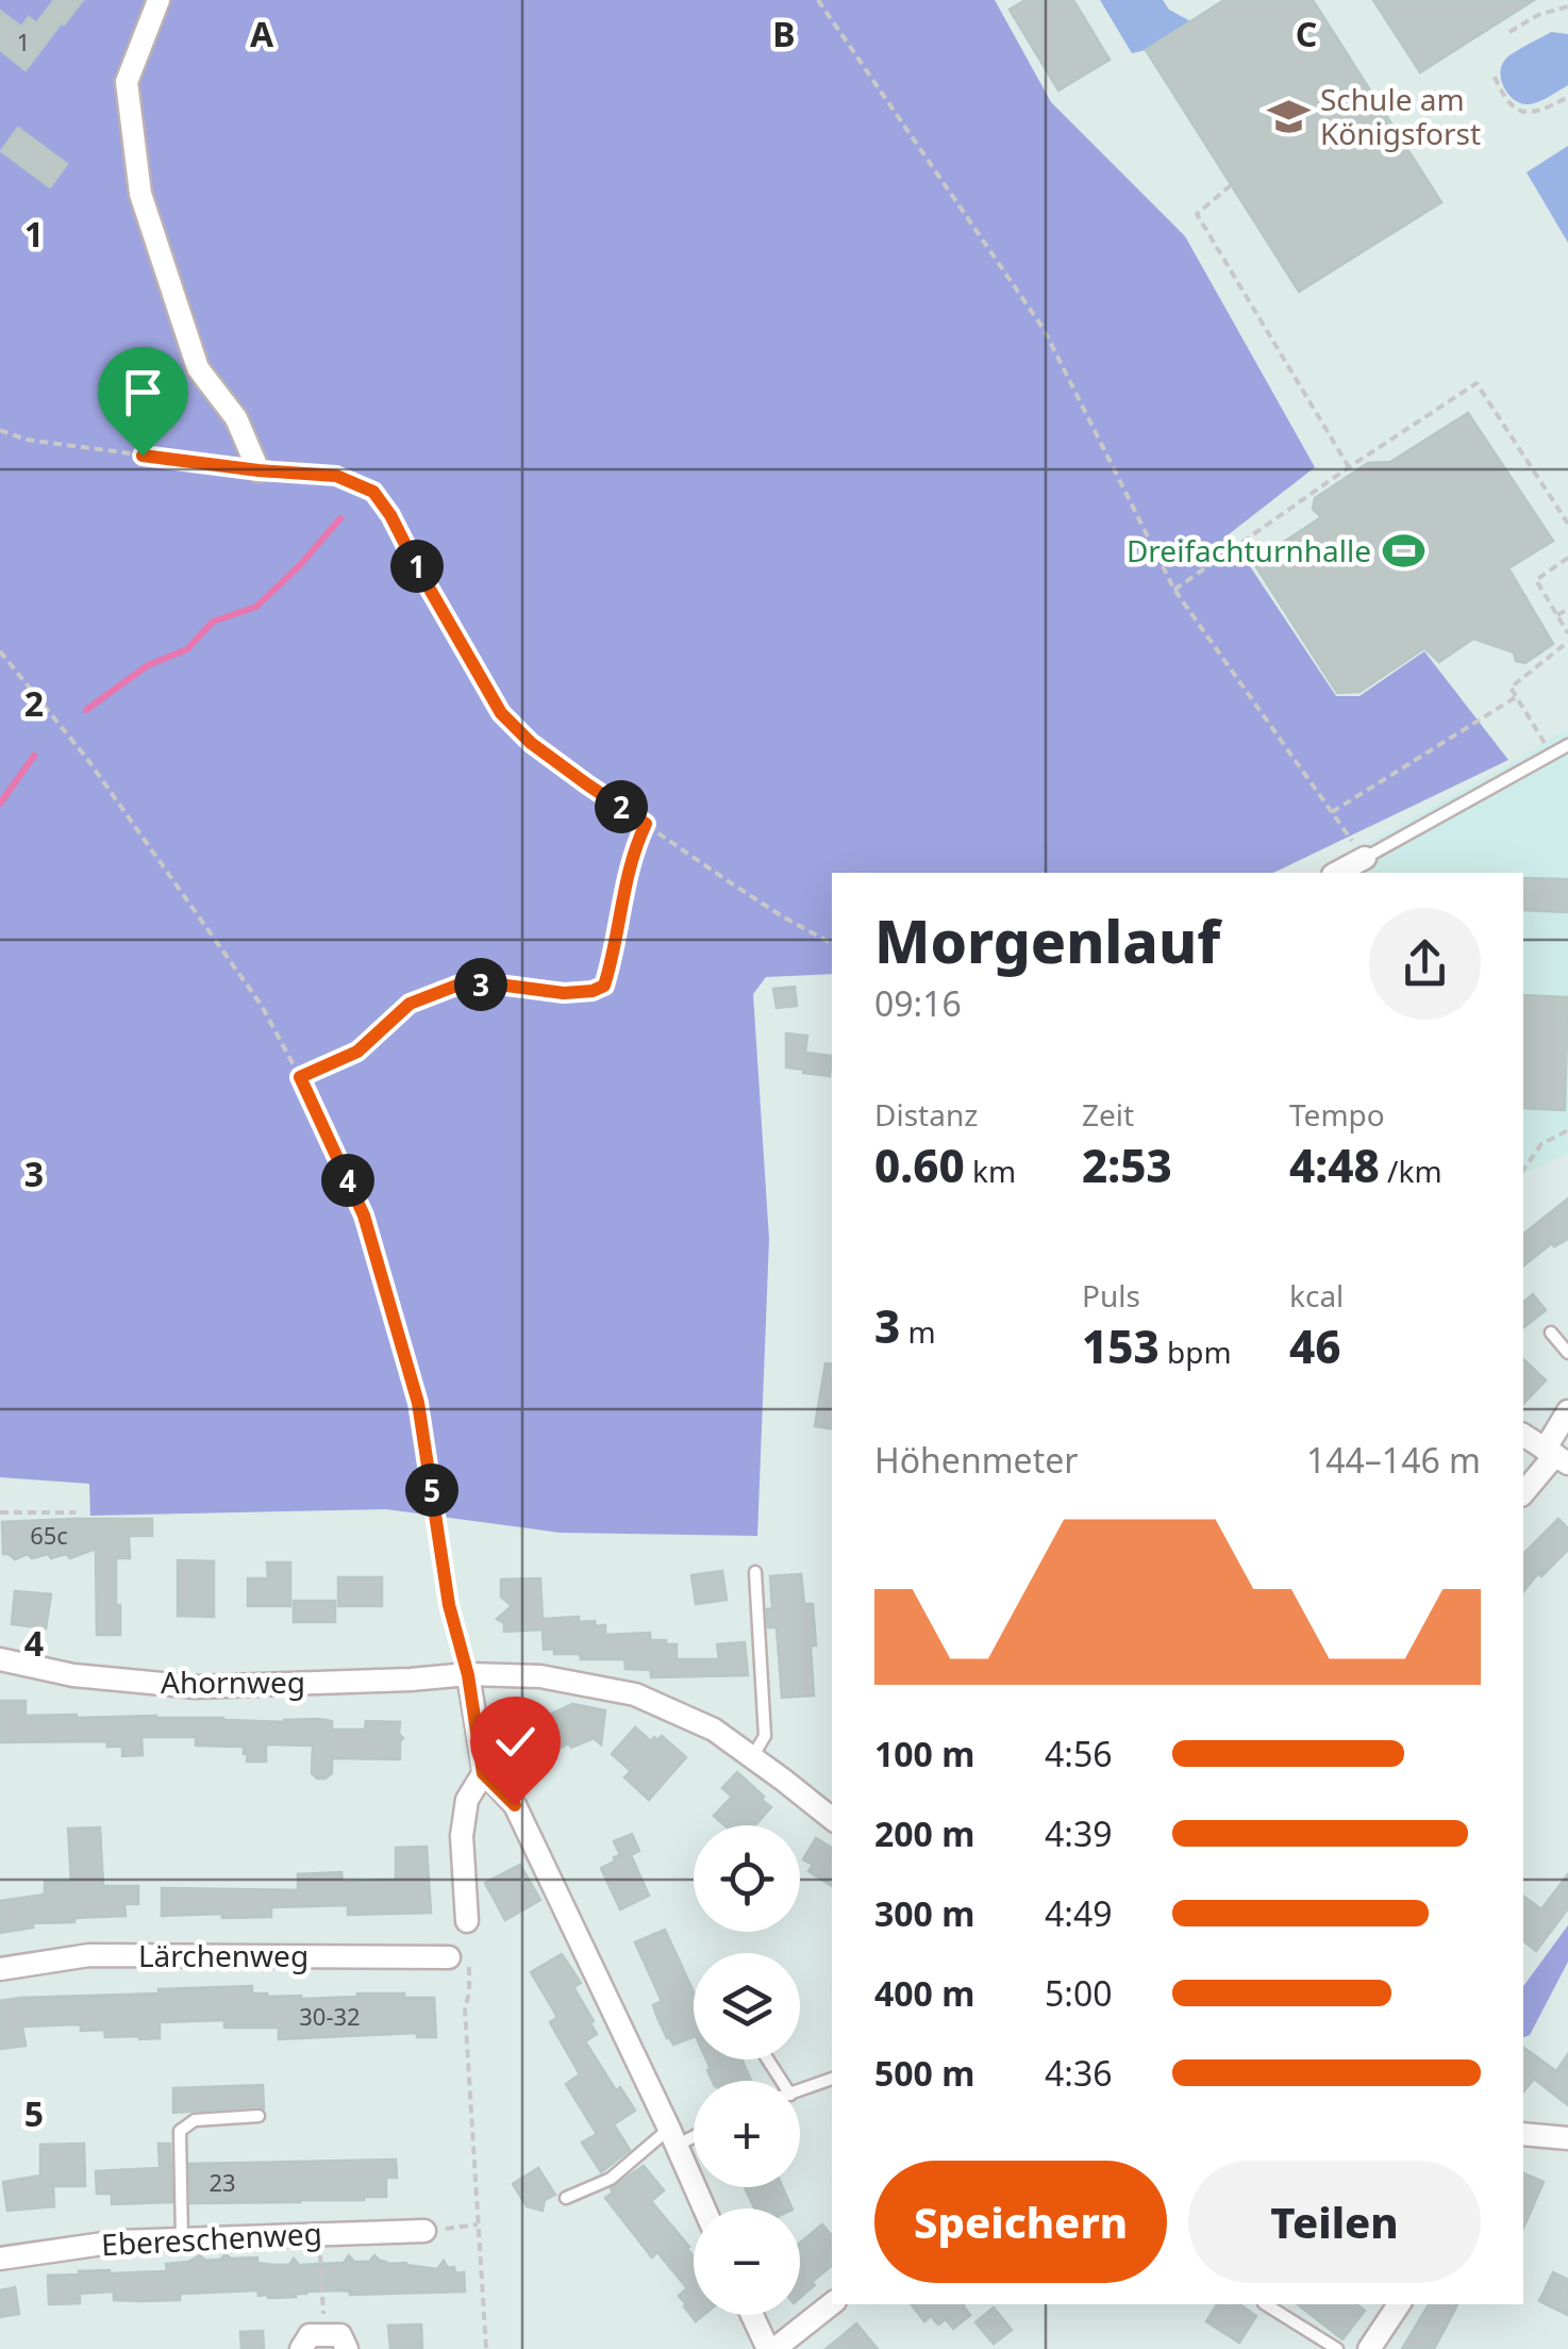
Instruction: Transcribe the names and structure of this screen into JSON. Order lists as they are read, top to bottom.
{
  "streets": {
    "street": ["Ahornweg", "Lärchenweg", "Ebereschenweg"]
  },
  "places": {
    "school or university": ["Schule am Königsforst"],
    "sports": ["Dreifachturnhalle"]
  },
  "house_numbers": [
    "1",
    "65c",
    "30-32",
    "23"
  ],
  "page": {
    "pins": [
      "1",
      "2",
      "3",
      "4",
      "5"
    ],
    "heading": ["Morgenlauf", "09:16"],
    "stats": [
      ["Distanz", "0.60 km"],
      ["Zeit", "2:53"],
      ["Tempo", "4:48 /km"],
      ["3 m"],
      ["Puls", "153 bpm"],
      ["kcal", "46"]
    ],
    "chart": ["Höhenmeter", "144–146 m"],
    "list": [
      {
        "name": "100 m",
        "note": "4:56"
      },
      {
        "name": "200 m",
        "note": "4:39"
      },
      {
        "name": "300 m",
        "note": "4:49"
      },
      {
        "name": "400 m",
        "note": "5:00"
      },
      {
        "name": "500 m",
        "note": "4:36"
      }
    ],
    "map_buttons": ["+", "−"],
    "buttons": ["Speichern", "Teilen"]
  },
  "grid": {
    "columns": ["A", "B", "C"],
    "rows": [
      "1",
      "2",
      "3",
      "4",
      "5"
    ]
  }
}
